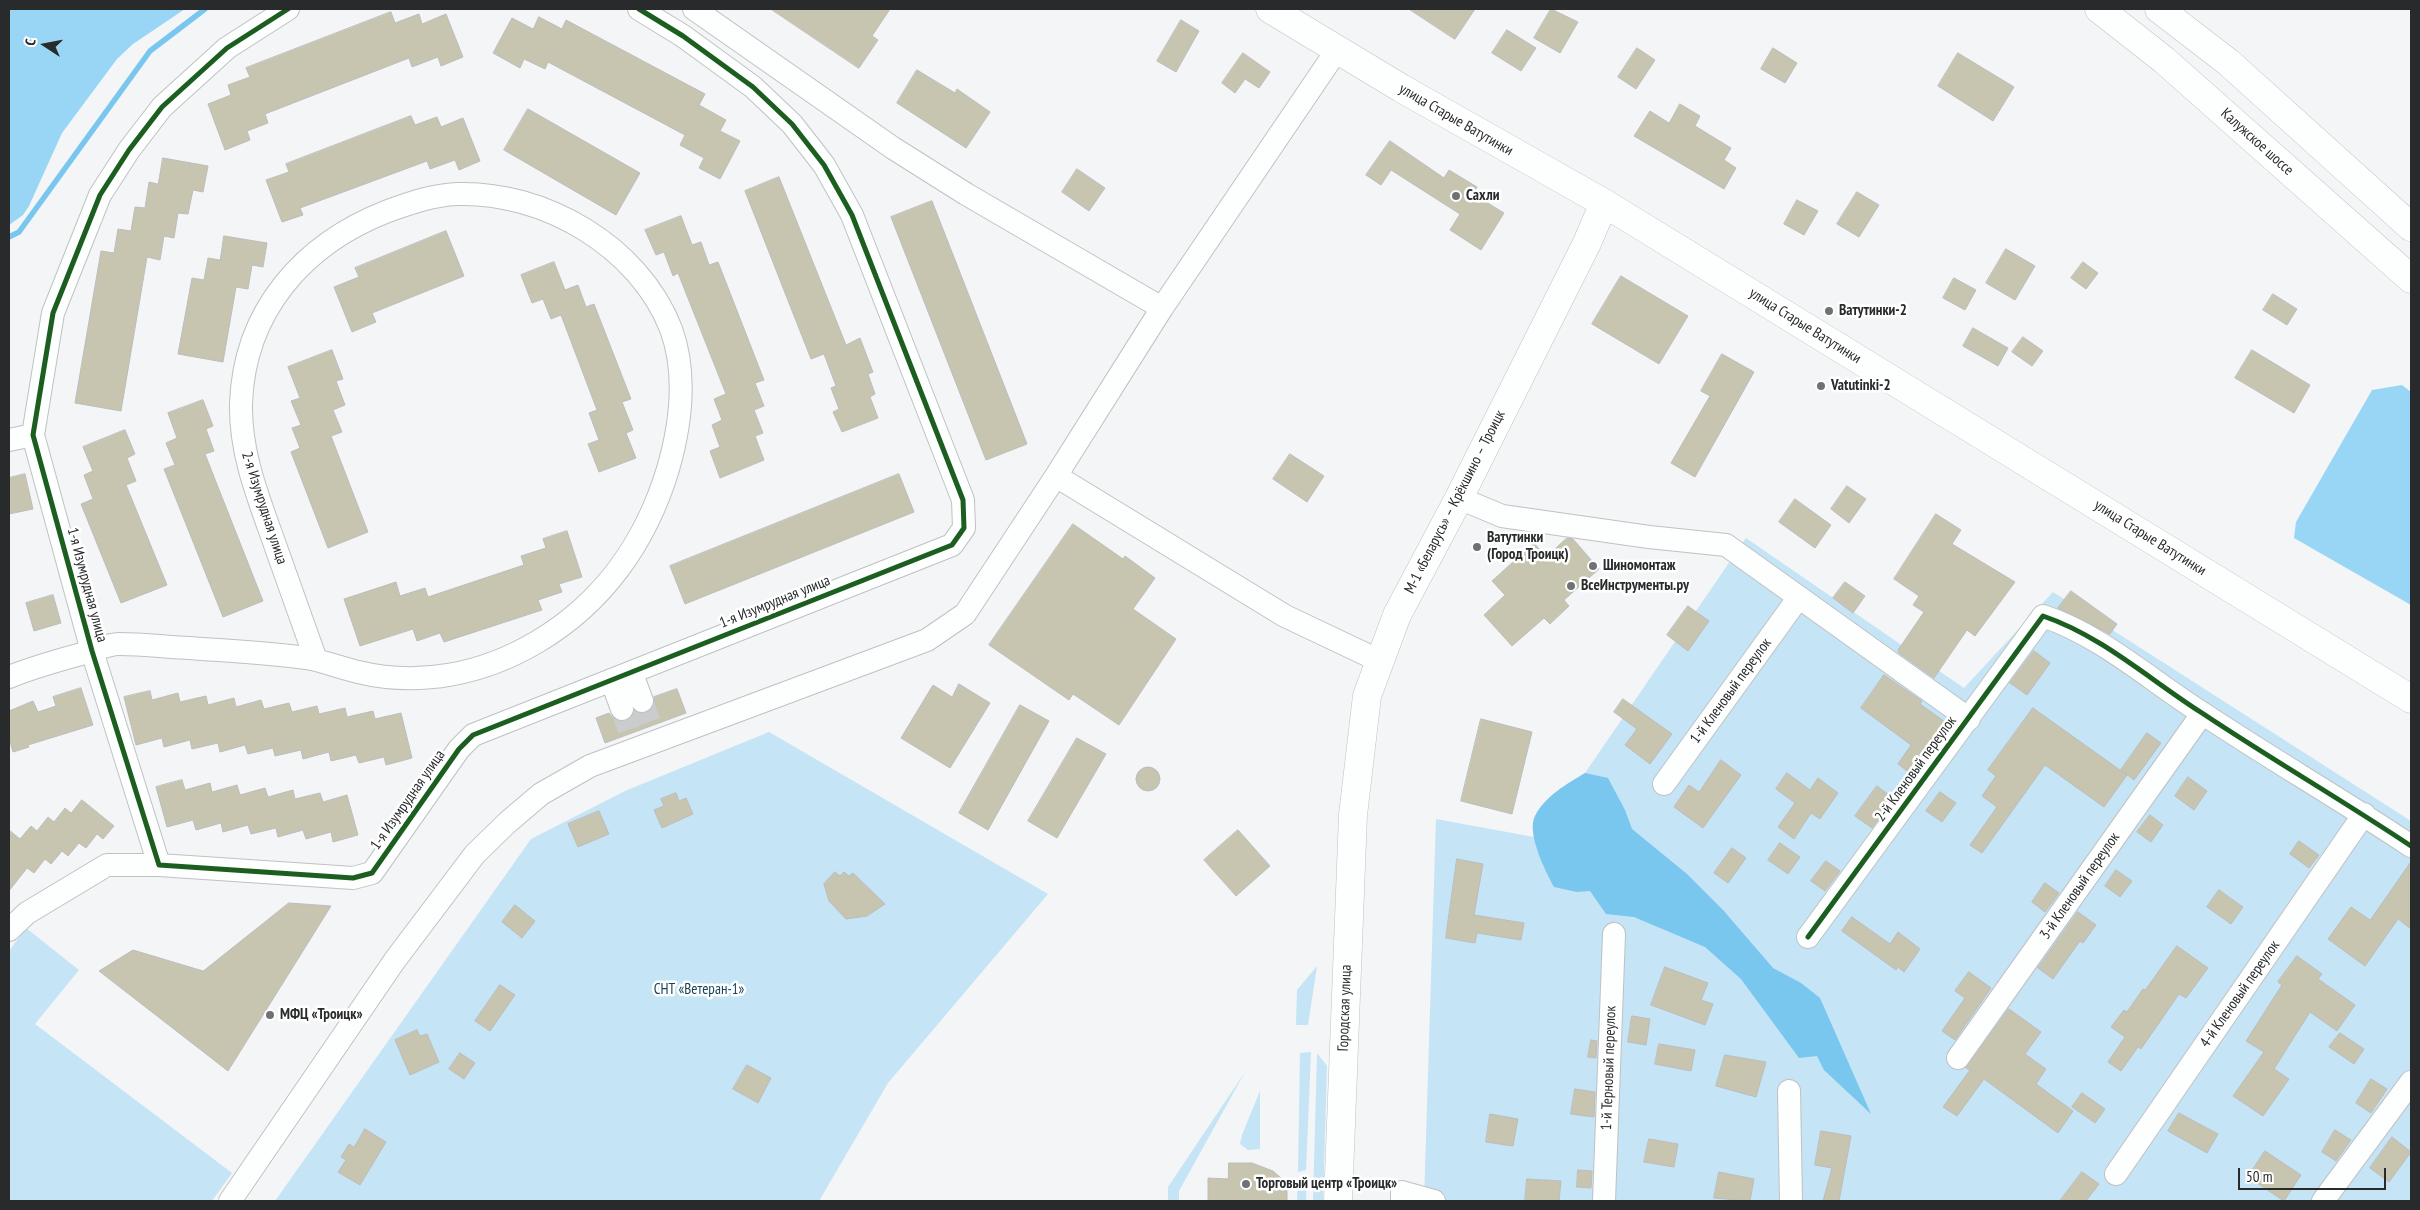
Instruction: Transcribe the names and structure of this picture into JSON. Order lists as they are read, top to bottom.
{
  "streets": {
    "main road": [
      "улица Старые Ватутинки",
      "Калужское шоссе",
      "М-1 «Беларусь» – Крёкшино – Троицк",
      "Городская улица"
    ],
    "street": [
      "2-я Изумрудная улица",
      "1-я Изумрудная улица",
      "1-й Кленовый переулок",
      "2-й Кленовый переулок",
      "3-й Кленовый переулок",
      "4-й Кленовый переулок",
      "1-й Терновый переулок"
    ]
  },
  "crossings": [
    ["улица Старые Ватутинки", "М-1 «Беларусь» – Крёкшино – Троицк"],
    ["М-1 «Беларусь» – Крёкшино – Троицк", "Городская улица"],
    ["2-я Изумрудная улица", "1-я Изумрудная улица"],
    ["2-й Кленовый переулок", "3-й Кленовый переулок"]
  ],
  "parks": ["СНТ «Ветеран-1»"],
  "places": [
    "Сахли",
    "Ватутинки-2",
    "Vatutinki-2",
    "Ватутинки (Город Троицк)",
    "Шиномонтаж",
    "ВсеИнструменты.ру",
    "МФЦ «Троицк»",
    "Торговый центр «Троицк»"
  ],
  "scale_bar": "50 m",
  "north": "left"
}
